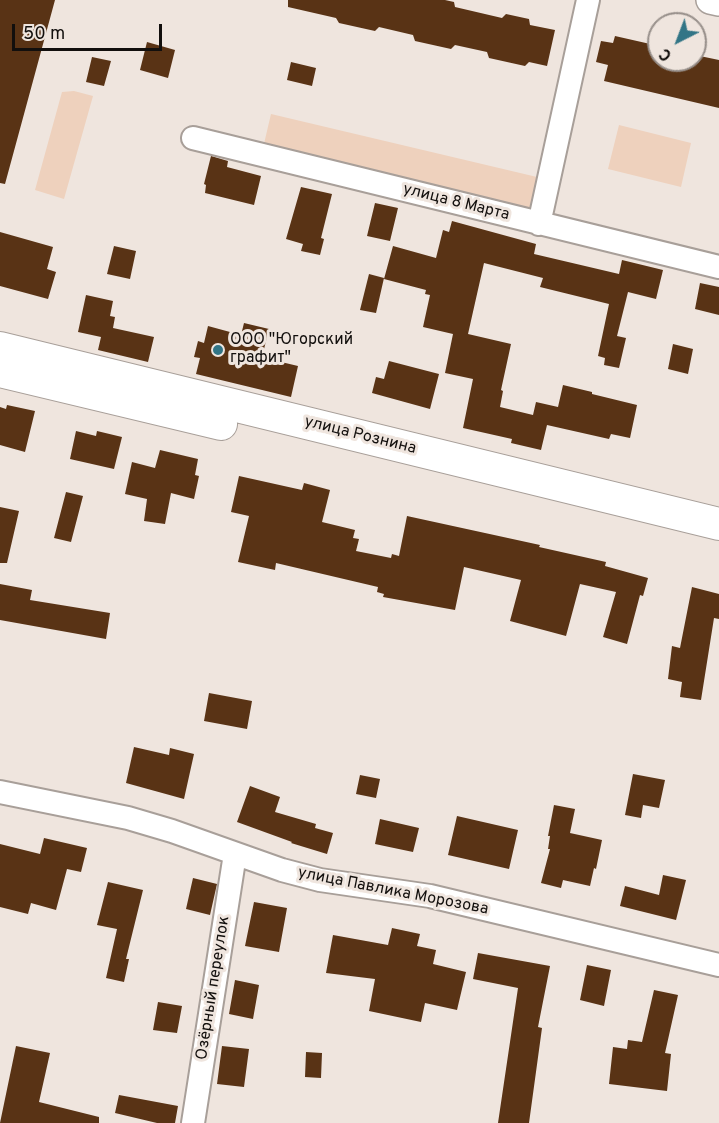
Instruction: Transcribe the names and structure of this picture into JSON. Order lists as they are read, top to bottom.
{
  "streets": {
    "main road": ["улица Рознина"],
    "street": ["улица 8 Марта", "улица Павлика Морозова", "Озёрный переулок"]
  },
  "crossings": [
    ["улица Павлика Морозова", "Озёрный переулок"]
  ],
  "places": ["ООО \"Югорский графит\""],
  "scale_bar": "50 m",
  "north": "bottom left"
}
